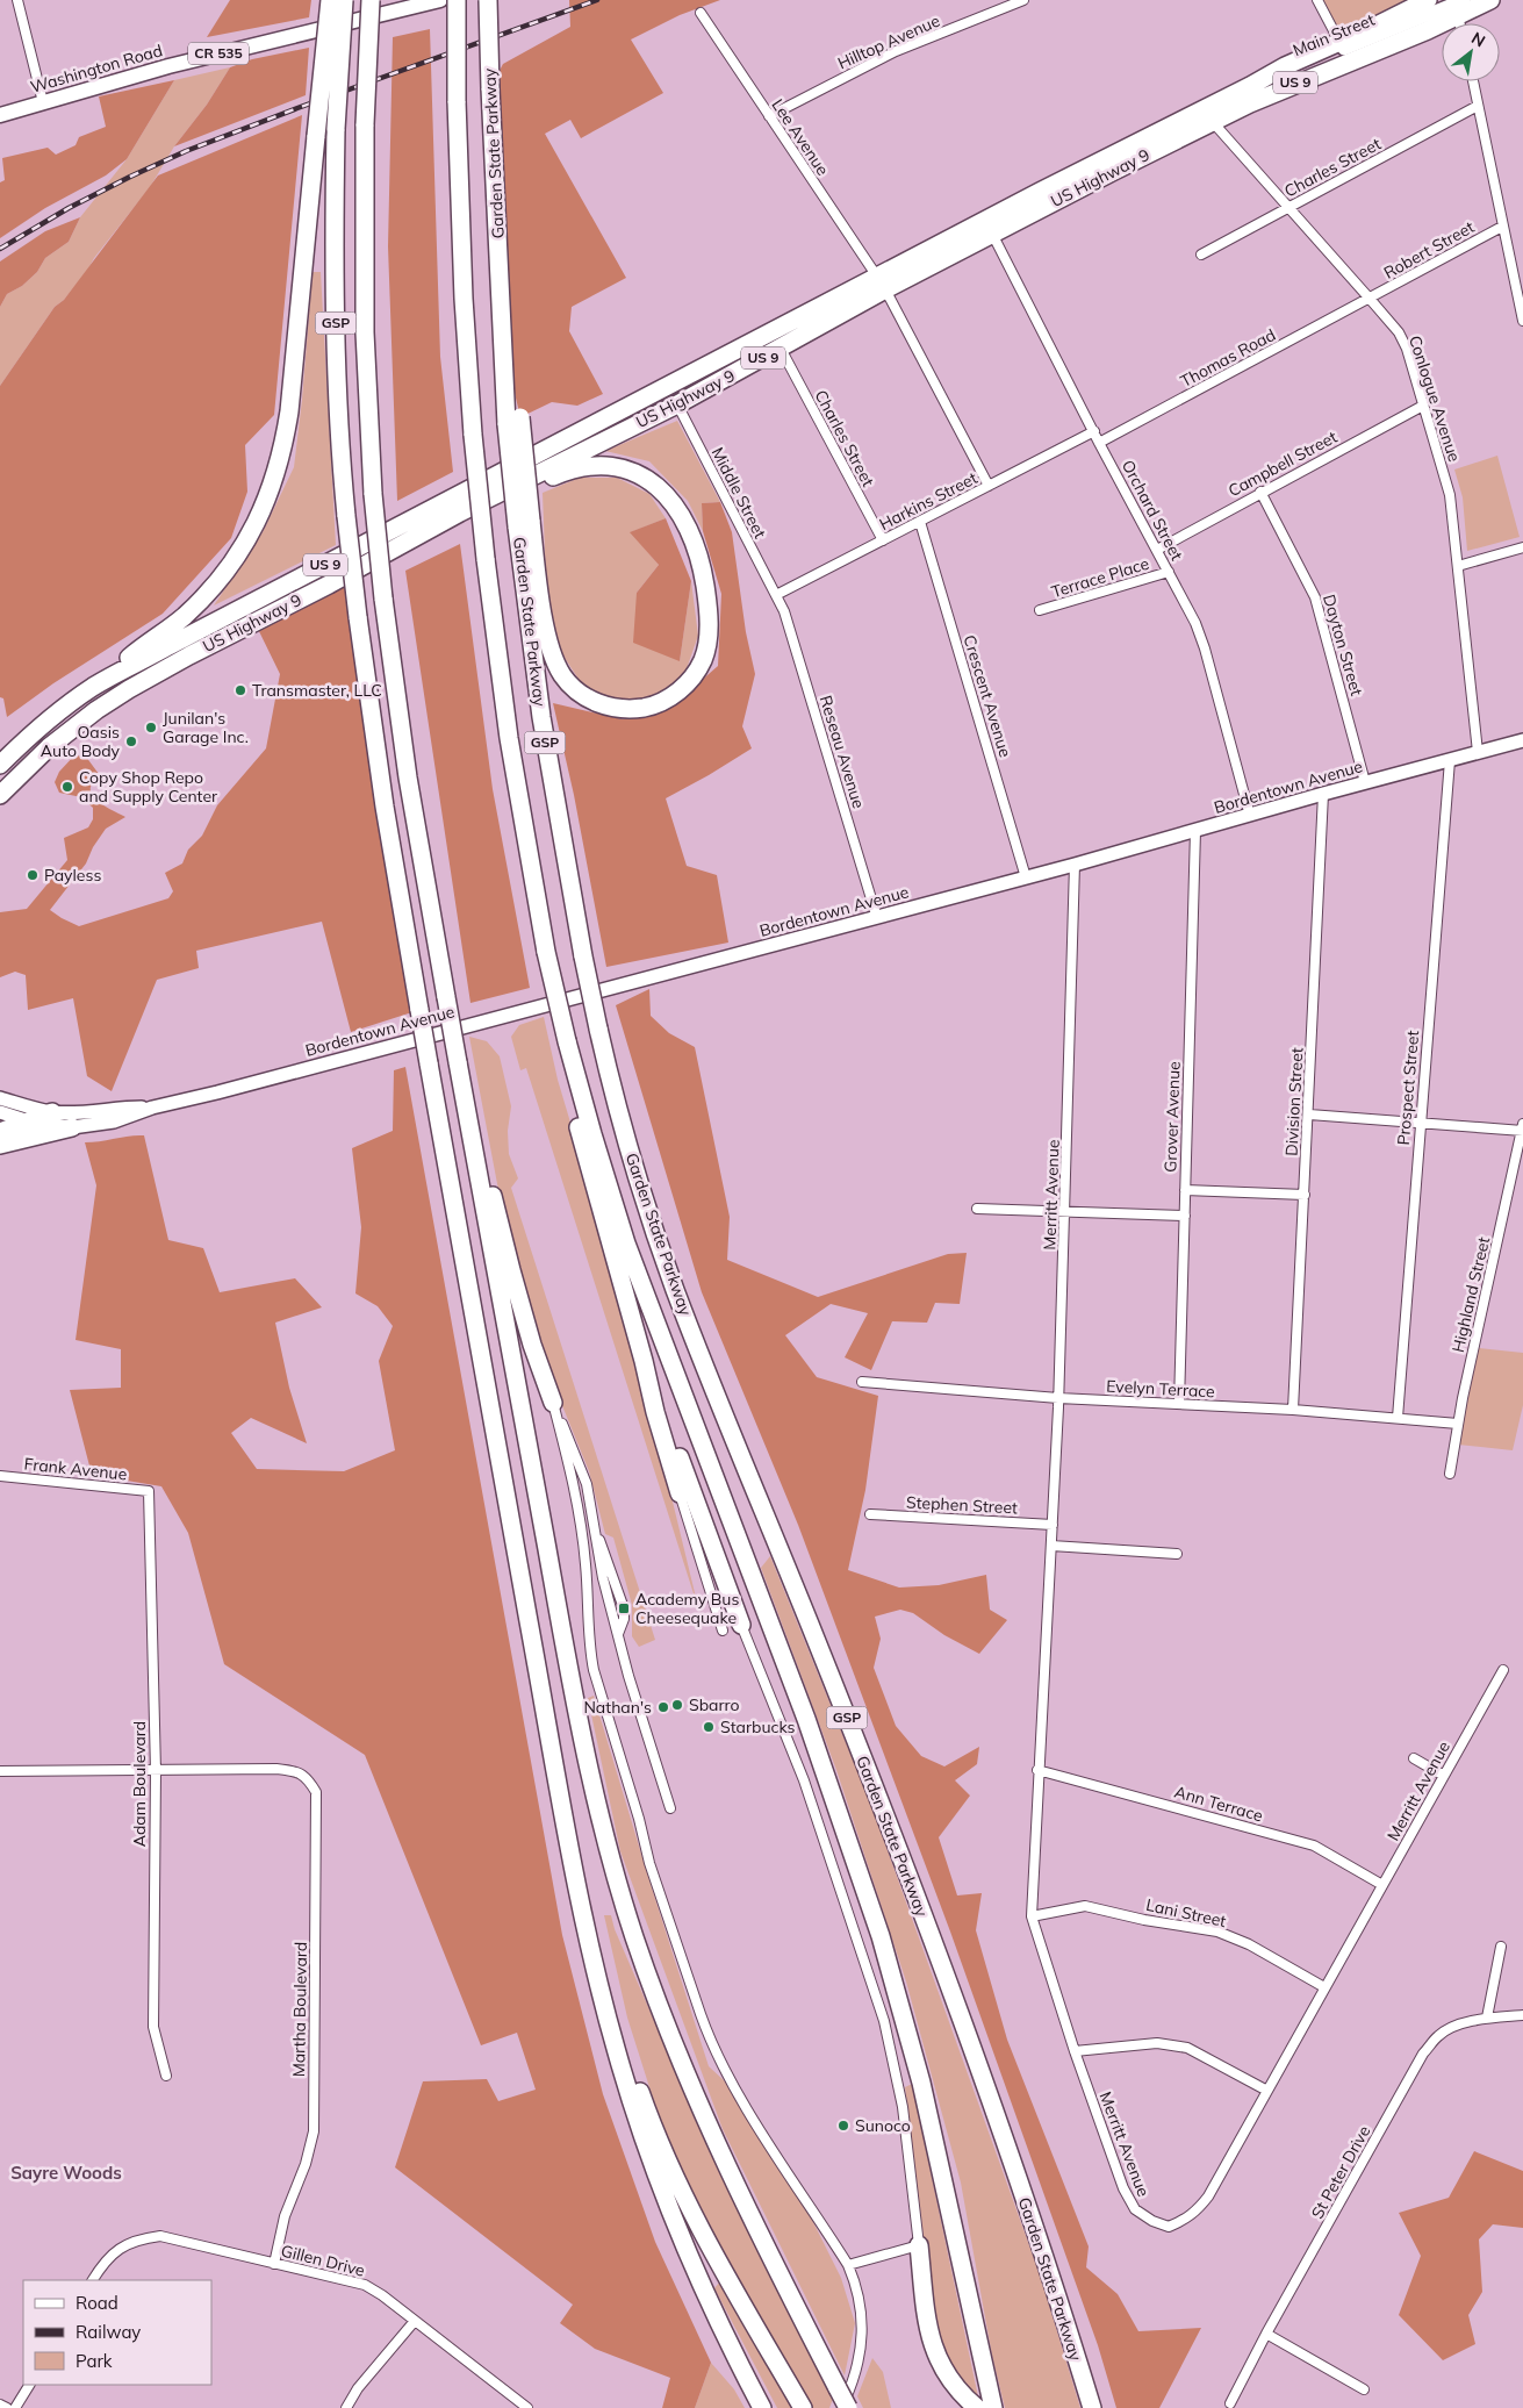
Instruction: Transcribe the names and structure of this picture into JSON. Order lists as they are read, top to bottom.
{
  "streets": {
    "highway": [
      "US 9",
      "Garden State Parkway",
      "US Highway 9",
      "GSP"
    ],
    "main road": ["CR 535", "Washington Road"],
    "street": [
      "Main Street",
      "Hilltop Avenue",
      "Lee Avenue",
      "Charles Street",
      "Robert Street",
      "Thomas Road",
      "Conlogue Avenue",
      "Campbell Street",
      "Middle Street",
      "Harkins Street",
      "Orchard Street",
      "Terrace Place",
      "Dayton Street",
      "Crescent Avenue",
      "Reseau Avenue",
      "Bordentown Avenue",
      "Prospect Street",
      "Division Street",
      "Grover Avenue",
      "Merritt Avenue",
      "Highland Street",
      "Evelyn Terrace",
      "Frank Avenue",
      "Stephen Street",
      "Adam Boulevard",
      "Ann Terrace",
      "Lani Street",
      "Martha Boulevard",
      "St Peter Drive",
      "Gillen Drive"
    ]
  },
  "crossings": [
    ["Main Street", "US 9"],
    ["Main Street", "US Highway 9"],
    ["Hilltop Avenue", "Lee Avenue"],
    ["US 9", "US Highway 9"],
    ["Lee Avenue", "US Highway 9"],
    ["Lee Avenue", "Harkins Street"],
    ["Charles Street", "US Highway 9"],
    ["Charles Street", "Conlogue Avenue"],
    ["Charles Street", "Harkins Street"],
    ["US Highway 9", "Conlogue Avenue"],
    ["US Highway 9", "Middle Street"],
    ["US Highway 9", "Orchard Street"],
    ["Robert Street", "Thomas Road"],
    ["Robert Street", "Conlogue Avenue"],
    ["Thomas Road", "Conlogue Avenue"],
    ["Thomas Road", "Orchard Street"],
    ["Conlogue Avenue", "Campbell Street"],
    ["Conlogue Avenue", "Bordentown Avenue"],
    ["Campbell Street", "Orchard Street"],
    ["Campbell Street", "Dayton Street"],
    ["Middle Street", "Harkins Street"],
    ["Middle Street", "Reseau Avenue"],
    ["Harkins Street", "Orchard Street"],
    ["Harkins Street", "Crescent Avenue"],
    ["Harkins Street", "Reseau Avenue"],
    ["Orchard Street", "Terrace Place"],
    ["Orchard Street", "Bordentown Avenue"],
    ["Dayton Street", "Bordentown Avenue"],
    ["Crescent Avenue", "Bordentown Avenue"],
    ["Reseau Avenue", "Bordentown Avenue"],
    ["Bordentown Avenue", "Prospect Street"],
    ["Bordentown Avenue", "Division Street"],
    ["Bordentown Avenue", "Grover Avenue"],
    ["Bordentown Avenue", "Merritt Avenue"],
    ["Prospect Street", "Evelyn Terrace"],
    ["Division Street", "Evelyn Terrace"],
    ["Grover Avenue", "Evelyn Terrace"],
    ["Merritt Avenue", "Evelyn Terrace"],
    ["Merritt Avenue", "Stephen Street"],
    ["Merritt Avenue", "Ann Terrace"],
    ["Merritt Avenue", "Lani Street"],
    ["Highland Street", "Evelyn Terrace"],
    ["Frank Avenue", "Adam Boulevard"],
    ["Adam Boulevard", "Martha Boulevard"],
    ["Martha Boulevard", "Gillen Drive"]
  ],
  "districts": ["Sayre Woods"],
  "places": {
    "other": [
      "Transmaster, LLC",
      "Junilan's Garage Inc.",
      "Oasis Auto Body",
      "Copy Shop Repo and Supply Center",
      "Payless",
      "Sbarro",
      "Nathan's",
      "Starbucks",
      "Sunoco"
    ],
    "transit": ["Academy Bus Cheesequake"]
  },
  "legend": ["Road", "Railway", "Park"],
  "north": "top right"
}
